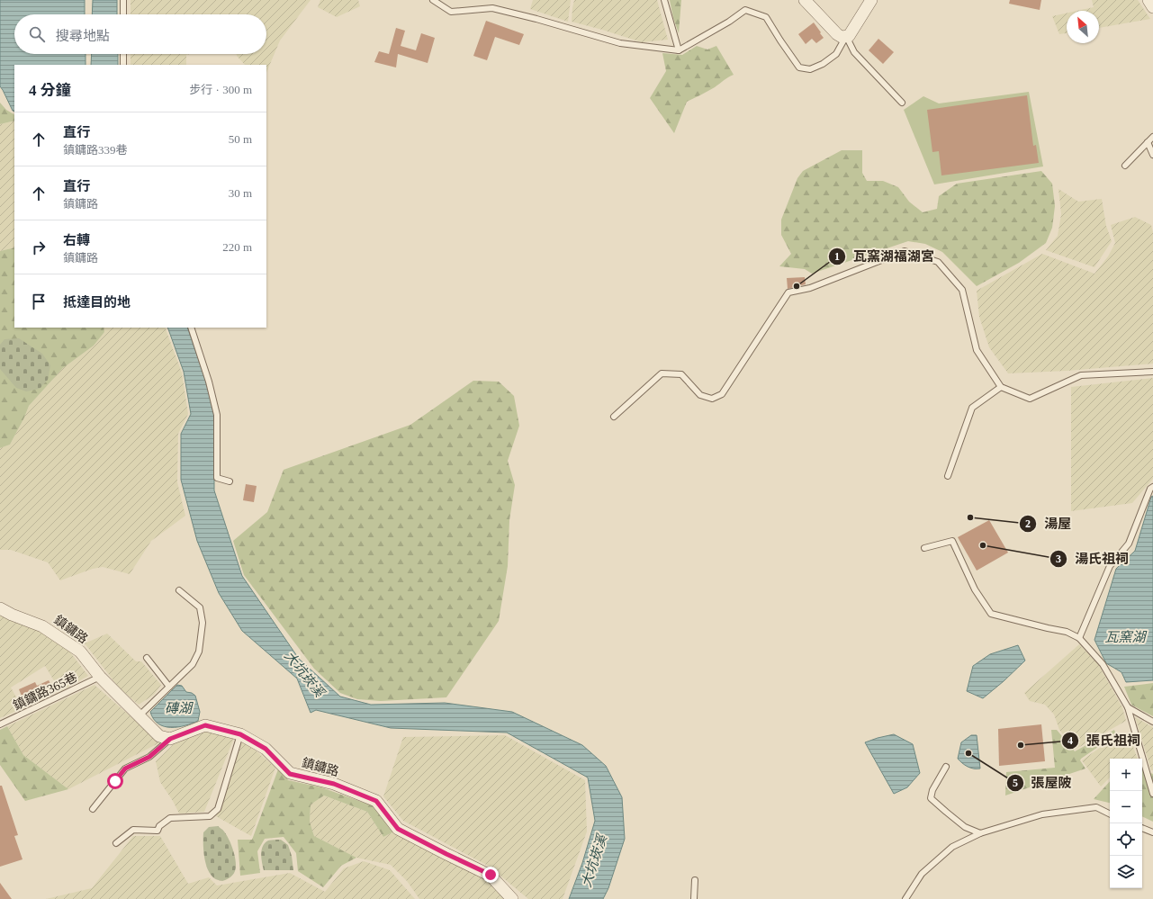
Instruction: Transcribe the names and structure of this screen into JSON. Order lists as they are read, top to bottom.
{
  "streets": {
    "street": ["鎮鏞路"],
    "lane": ["鎮鏞路365巷"]
  },
  "crossings": [
    ["鎮鏞路", "鎮鏞路365巷"]
  ],
  "water": ["瓦窯湖", "大坑崁溪", "磚湖"],
  "places": [
    "瓦窯湖福湖宮",
    "湯屋",
    "湯氏祖祠",
    "張氏祖祠",
    "張屋陂"
  ],
  "north": "top left",
  "page": {
    "search": "搜尋地點",
    "heading": ["4 分鐘", "步行 · 300 m"],
    "list": [
      ["直行", "鎮鏞路339巷", "50 m"],
      ["直行", "鎮鏞路", "30 m"],
      ["右轉", "鎮鏞路", "220 m"],
      "抵達目的地"
    ],
    "map_buttons": ["+", "−"]
  }
}
